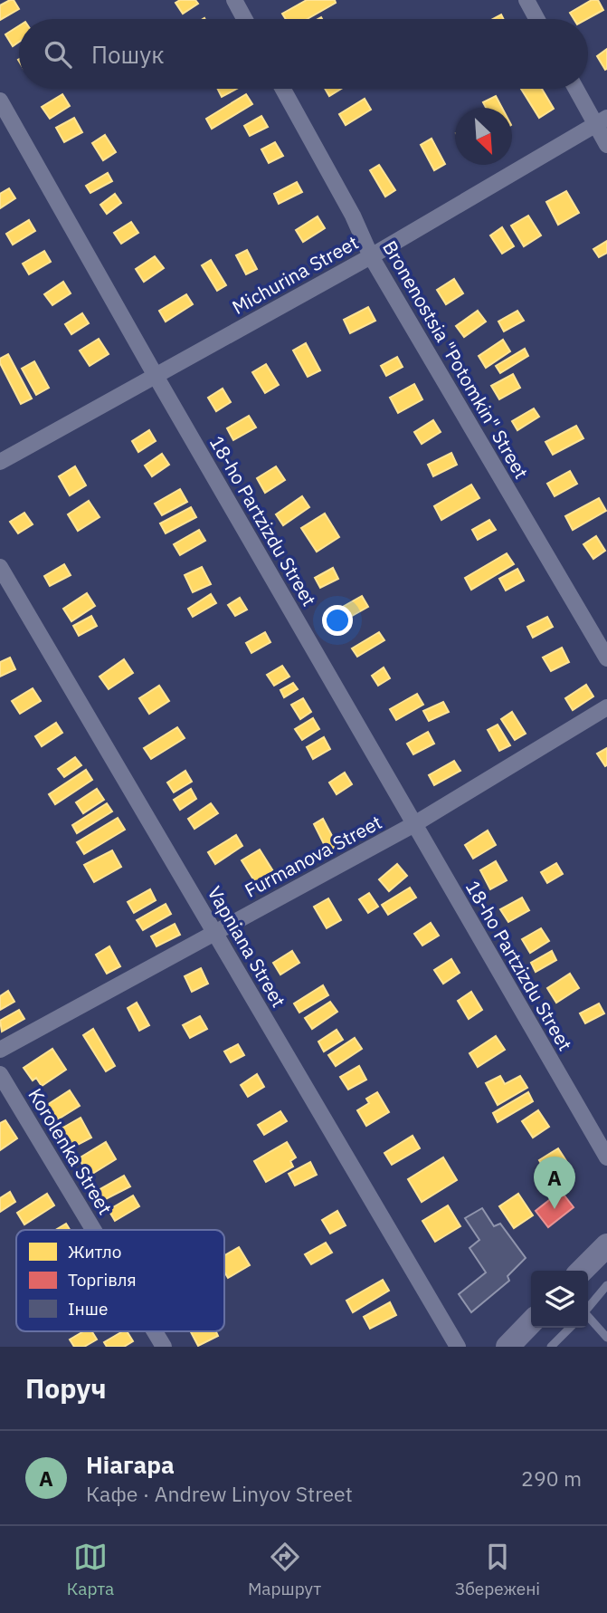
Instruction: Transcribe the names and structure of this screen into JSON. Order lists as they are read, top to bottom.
{
  "streets": {
    "street": [
      "Michurina Street",
      "Bronenostsia \"Potomkin\" Street",
      "18-ho Partzizdu Street",
      "Furmanova Street",
      "Vapniana Street",
      "Korolenka Street"
    ]
  },
  "crossings": [
    ["Michurina Street", "Bronenostsia \"Potomkin\" Street"],
    ["Michurina Street", "18-ho Partzizdu Street"],
    ["18-ho Partzizdu Street", "Furmanova Street"],
    ["Furmanova Street", "Vapniana Street"]
  ],
  "legend": ["Житло", "Торгівля", "Інше"],
  "north": "bottom right",
  "page": {
    "search": "Пошук",
    "pins": "A",
    "heading": "Поруч",
    "list": [
      {
        "mark": "A",
        "name": "Ніагара",
        "note": "Кафе · Andrew Linyov Street",
        "value": "290 m"
      }
    ],
    "nav": ["Карта", "Маршрут", "Збережені"]
  }
}
